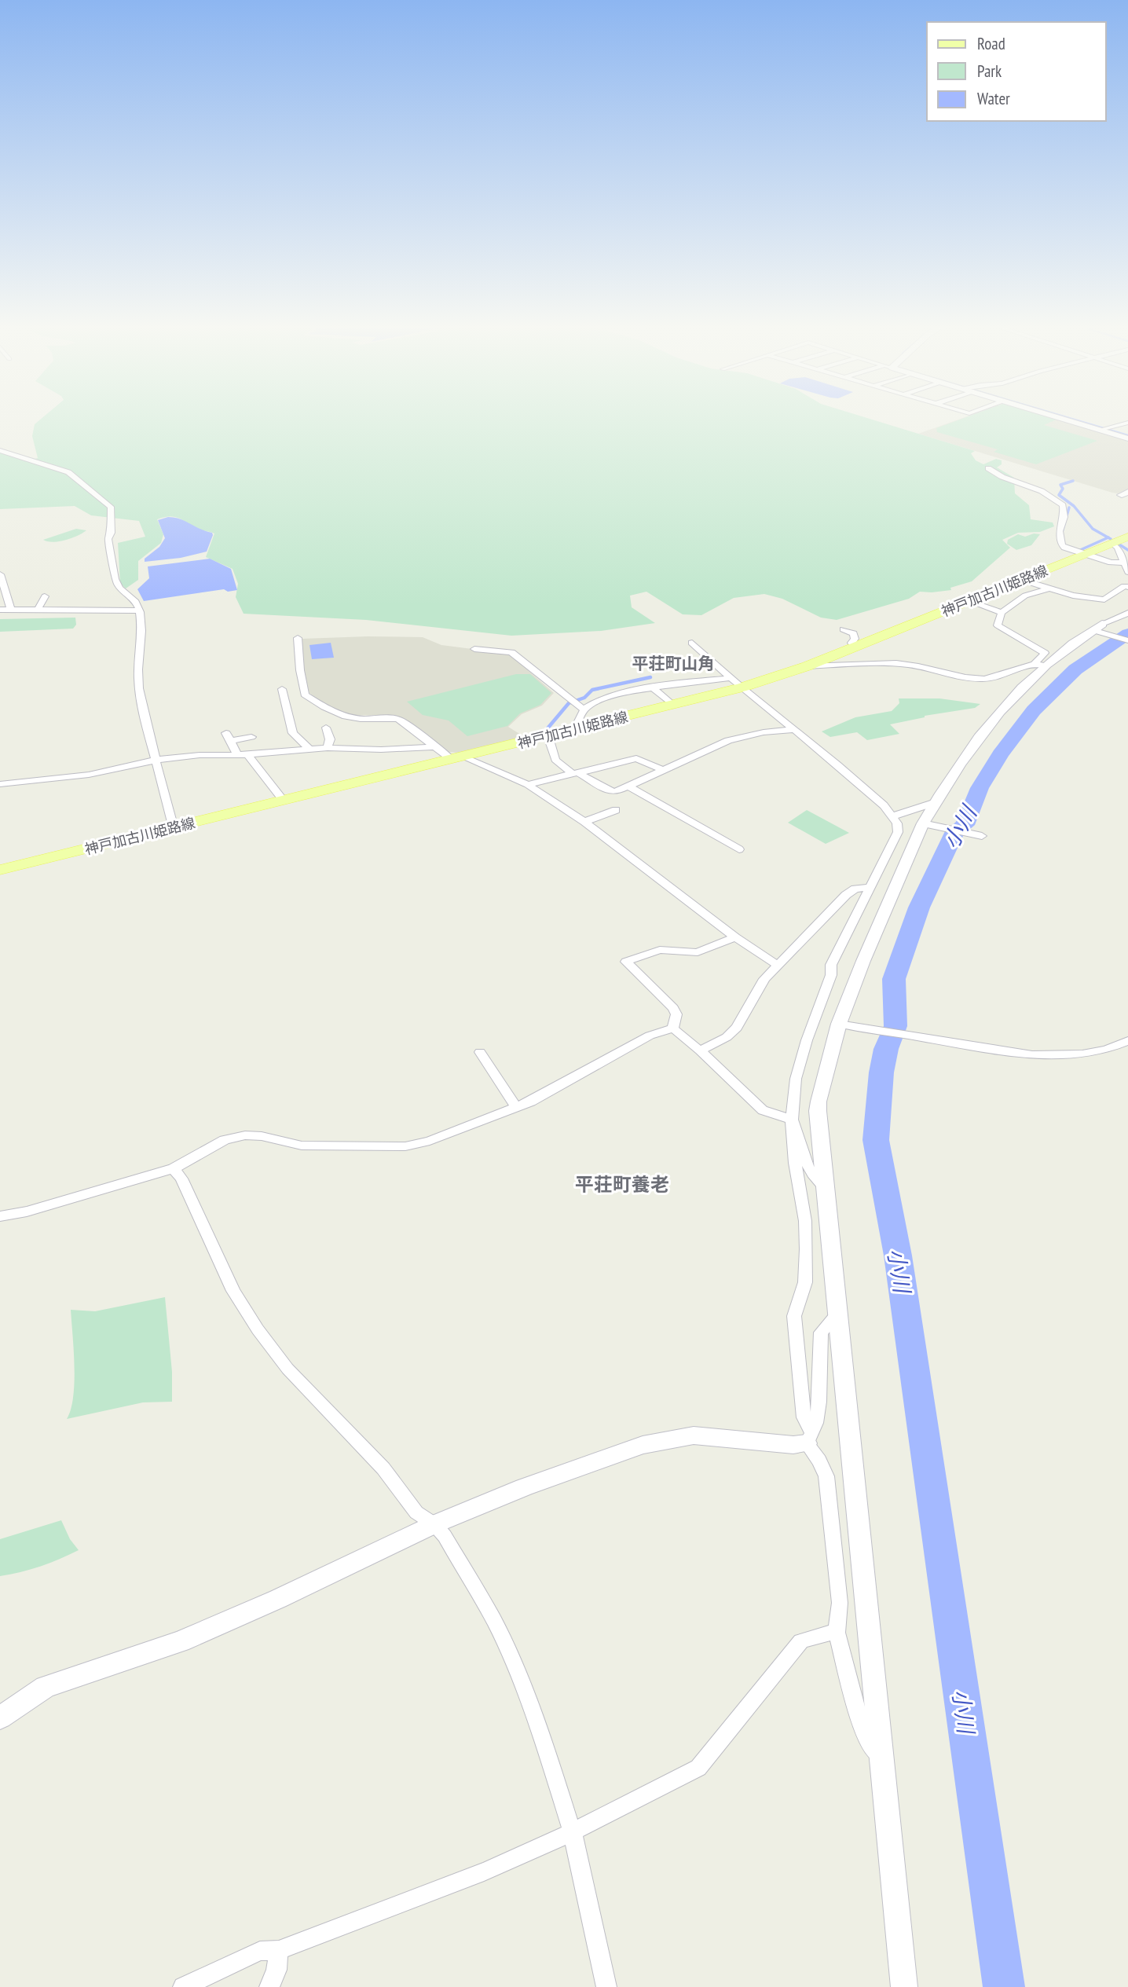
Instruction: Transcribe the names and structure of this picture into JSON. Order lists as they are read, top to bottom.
{
  "streets": {
    "main road": ["神戸加古川姫路線"]
  },
  "districts": ["平荘町山角", "平荘町養老"],
  "water": ["小川"],
  "legend": ["Road", "Park", "Water"]
}
